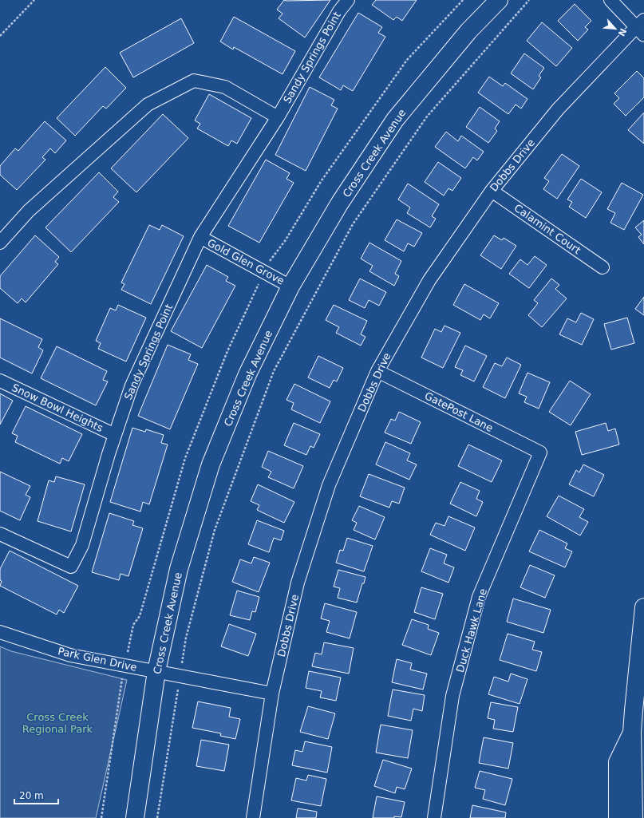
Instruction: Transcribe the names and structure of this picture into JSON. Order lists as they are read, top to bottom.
{
  "streets": {
    "main road": ["Cross Creek Avenue"],
    "street": [
      "Sandy Springs Point",
      "Dobbs Drive",
      "Calamint Court",
      "Gold Glen Grove",
      "Snow Bowl Heights",
      "GatePost Lane",
      "Duck Hawk Lane",
      "Park Glen Drive"
    ]
  },
  "crossings": [
    ["Sandy Springs Point", "Gold Glen Grove"],
    ["Sandy Springs Point", "Snow Bowl Heights"],
    ["Cross Creek Avenue", "Gold Glen Grove"],
    ["Cross Creek Avenue", "Park Glen Drive"],
    ["Dobbs Drive", "Calamint Court"],
    ["Dobbs Drive", "GatePost Lane"],
    ["Dobbs Drive", "Park Glen Drive"],
    ["GatePost Lane", "Duck Hawk Lane"]
  ],
  "parks": ["Cross Creek Regional Park"],
  "scale_bar": "20 m",
  "north": "bottom right"
}
